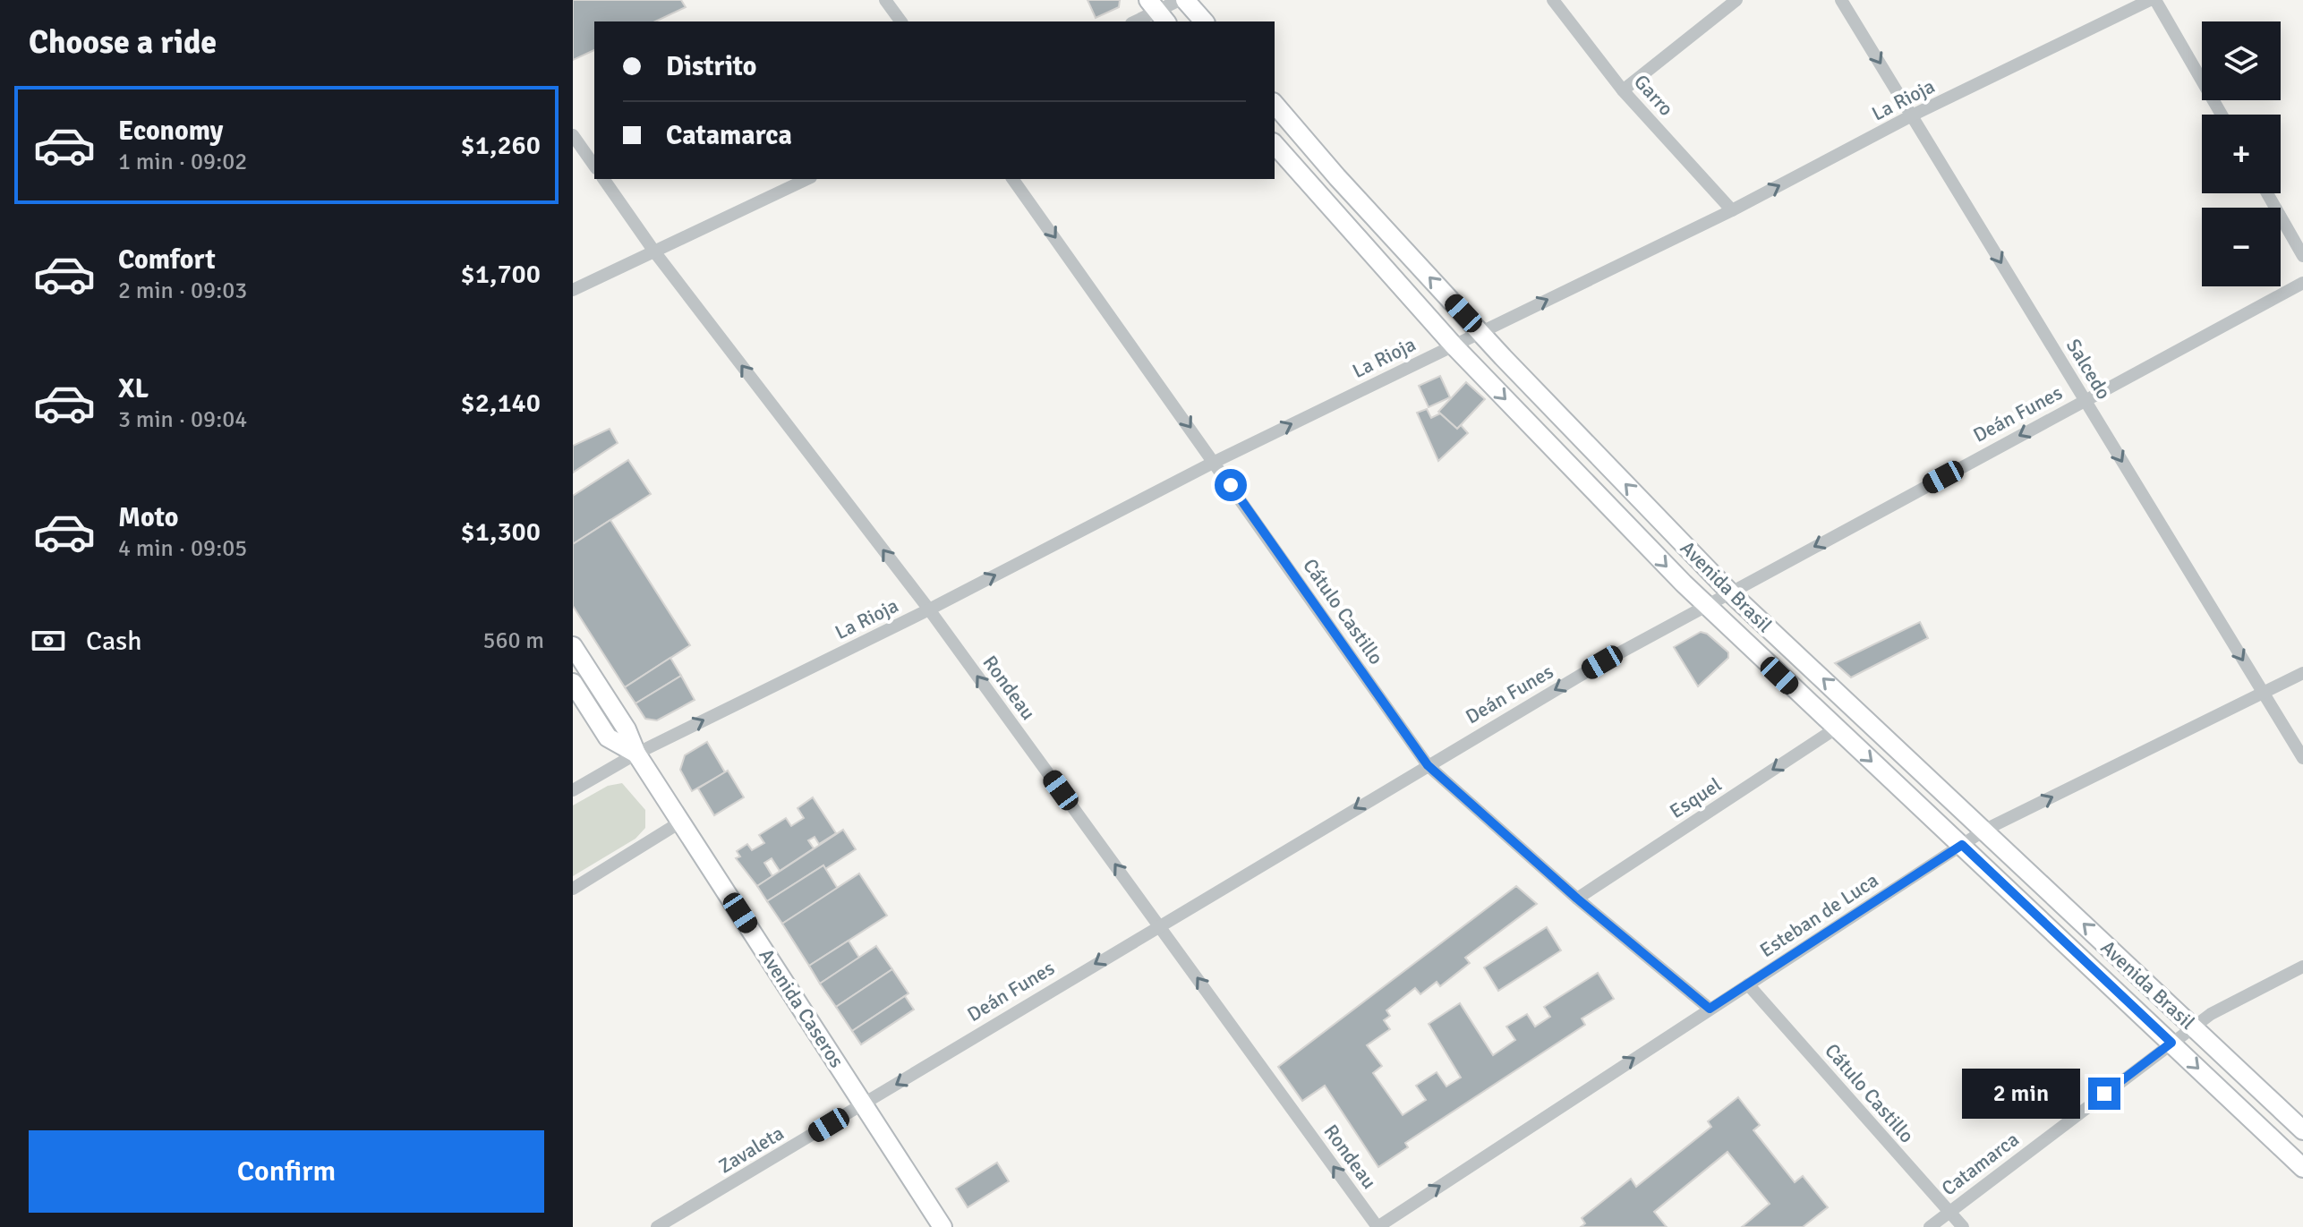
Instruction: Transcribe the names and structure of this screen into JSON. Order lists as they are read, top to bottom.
{
  "streets": {
    "main road": ["Avenida Brasil", "Avenida Caseros"],
    "street": [
      "Garro",
      "La Rioja",
      "Salcedo",
      "Deán Funes",
      "Cátulo Castillo",
      "Rondeau",
      "Esquel",
      "Esteban de Luca",
      "Zavaleta",
      "Catamarca"
    ]
  },
  "crossings": [
    ["Garro", "La Rioja"],
    ["La Rioja", "Salcedo"],
    ["La Rioja", "Avenida Brasil"],
    ["La Rioja", "Cátulo Castillo"],
    ["La Rioja", "Rondeau"],
    ["La Rioja", "Avenida Caseros"],
    ["Salcedo", "Deán Funes"],
    ["Salcedo", "Esteban de Luca"],
    ["Deán Funes", "Avenida Brasil"],
    ["Deán Funes", "Cátulo Castillo"],
    ["Deán Funes", "Rondeau"],
    ["Deán Funes", "Avenida Caseros"],
    ["Deán Funes", "Zavaleta"],
    ["Avenida Brasil", "Esquel"],
    ["Avenida Brasil", "Esteban de Luca"],
    ["Avenida Brasil", "Catamarca"],
    ["Cátulo Castillo", "Esquel"],
    ["Cátulo Castillo", "Esteban de Luca"],
    ["Cátulo Castillo", "Catamarca"],
    ["Rondeau", "Esteban de Luca"],
    ["Avenida Caseros", "Zavaleta"]
  ],
  "one_way": [
    "La Rioja",
    "Salcedo",
    "Deán Funes",
    "Rondeau",
    "Esquel",
    "Esteban de Luca"
  ],
  "page": {
    "heading": "Choose a ride",
    "map_buttons": ["+", "−"],
    "banner": ["Distrito", "Catamarca"],
    "list": [
      {
        "name": "Economy",
        "note": "1 min · 09:02",
        "value": "$1,260"
      },
      {
        "name": "Comfort",
        "note": "2 min · 09:03",
        "value": "$1,700"
      },
      {
        "name": "XL",
        "note": "3 min · 09:04",
        "value": "$2,140"
      },
      {
        "name": "Moto",
        "note": "4 min · 09:05",
        "value": "$1,300"
      }
    ],
    "pay": ["Cash", "560 m"],
    "bubble": "2 min",
    "buttons": "Confirm"
  }
}
